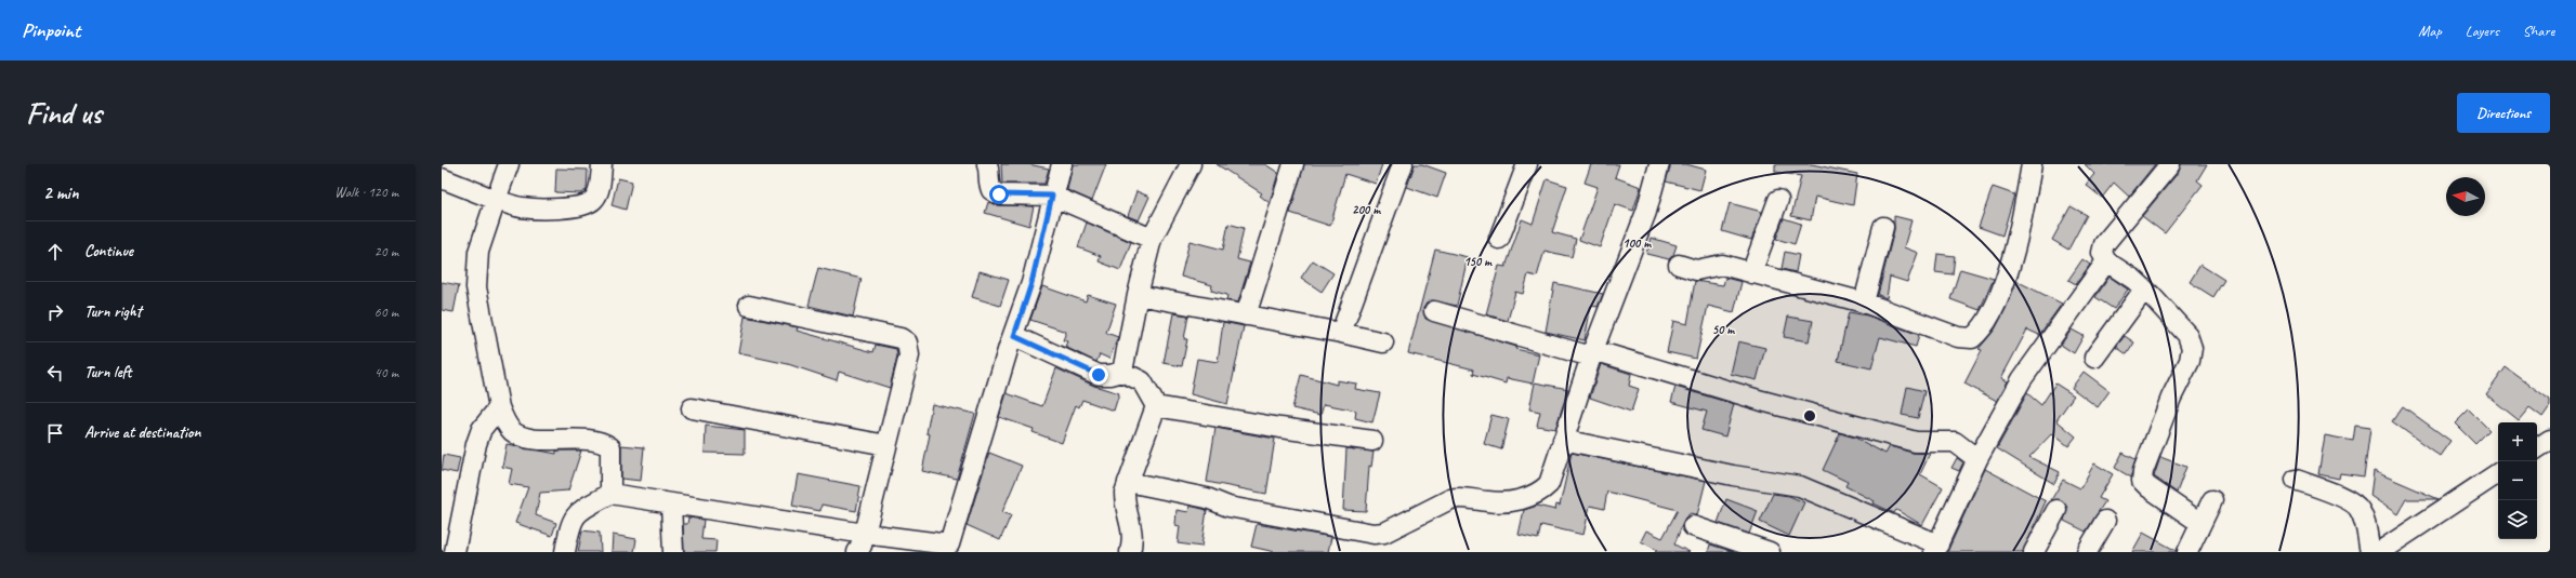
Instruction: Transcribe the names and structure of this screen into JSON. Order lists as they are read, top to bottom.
{
  "north": "left",
  "page": {
    "header": "Pinpoint",
    "nav": ["Map", "Layers", "Share"],
    "buttons": "Directions",
    "title": "Find us",
    "heading": ["2 min", "Walk · 120 m"],
    "list": [
      ["Continue", "20 m"],
      ["Turn right", "60 m"],
      ["Turn left", "40 m"],
      "Arrive at destination"
    ],
    "map_buttons": ["+", "−"]
  },
  "rings": [
    "200 m",
    "100 m",
    "150 m",
    "50 m"
  ]
}
